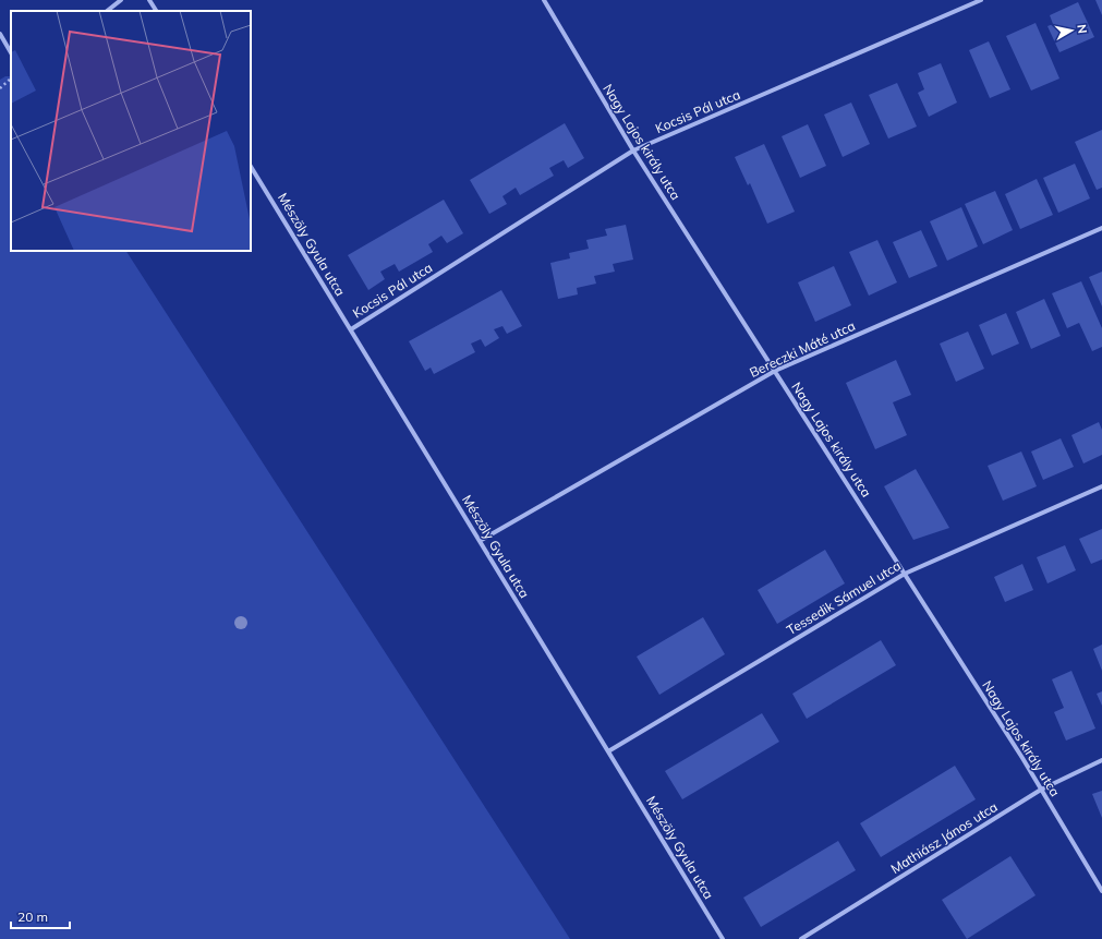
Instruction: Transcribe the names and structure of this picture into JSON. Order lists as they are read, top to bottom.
{
  "streets": {
    "street": [
      "Kocsis Pál utca",
      "Nagy Lajos király utca",
      "Mészöly Gyula utca",
      "Bereczki Máté utca",
      "Tessedik Sámuel utca",
      "Mathiász János utca"
    ]
  },
  "crossings": [
    ["Kocsis Pál utca", "Nagy Lajos király utca"],
    ["Kocsis Pál utca", "Mészöly Gyula utca"],
    ["Nagy Lajos király utca", "Bereczki Máté utca"],
    ["Nagy Lajos király utca", "Tessedik Sámuel utca"],
    ["Nagy Lajos király utca", "Mathiász János utca"],
    ["Mészöly Gyula utca", "Bereczki Máté utca"],
    ["Mészöly Gyula utca", "Tessedik Sámuel utca"]
  ],
  "scale_bar": "20 m",
  "north": "right"
}
